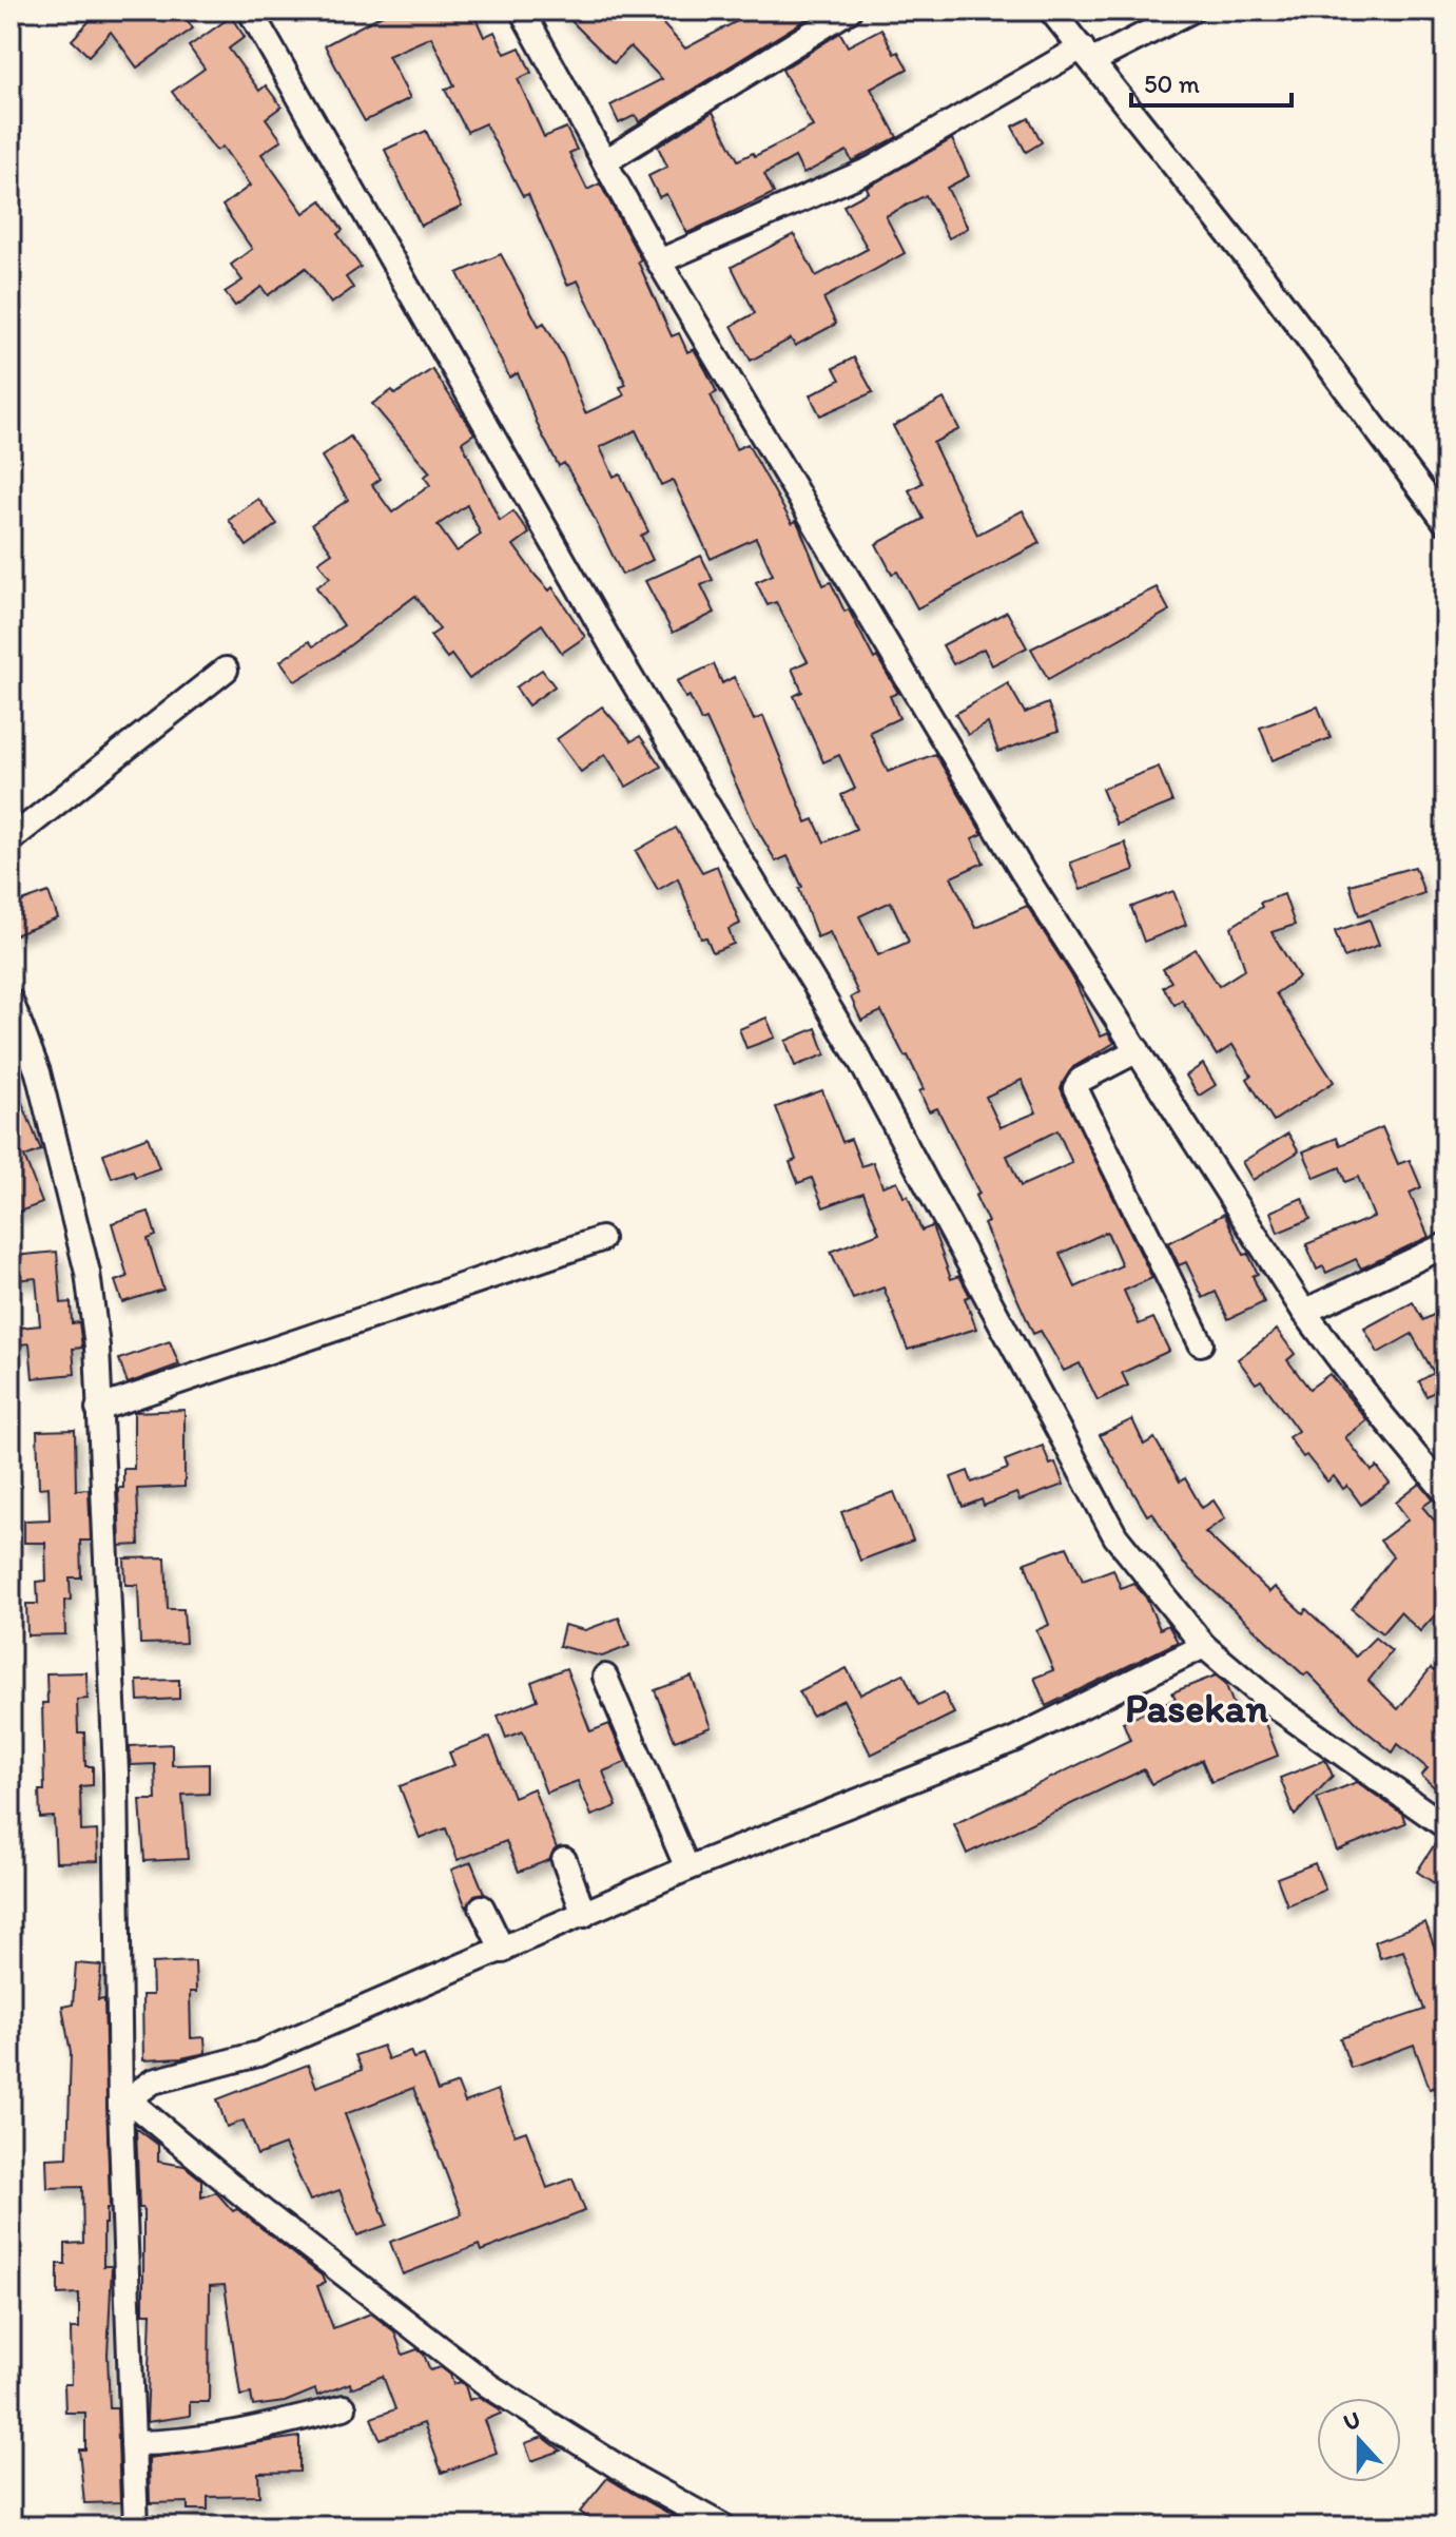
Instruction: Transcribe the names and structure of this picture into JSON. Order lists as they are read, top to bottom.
{
  "districts": ["Pasekan"],
  "scale_bar": "50 m",
  "north": "top"
}
